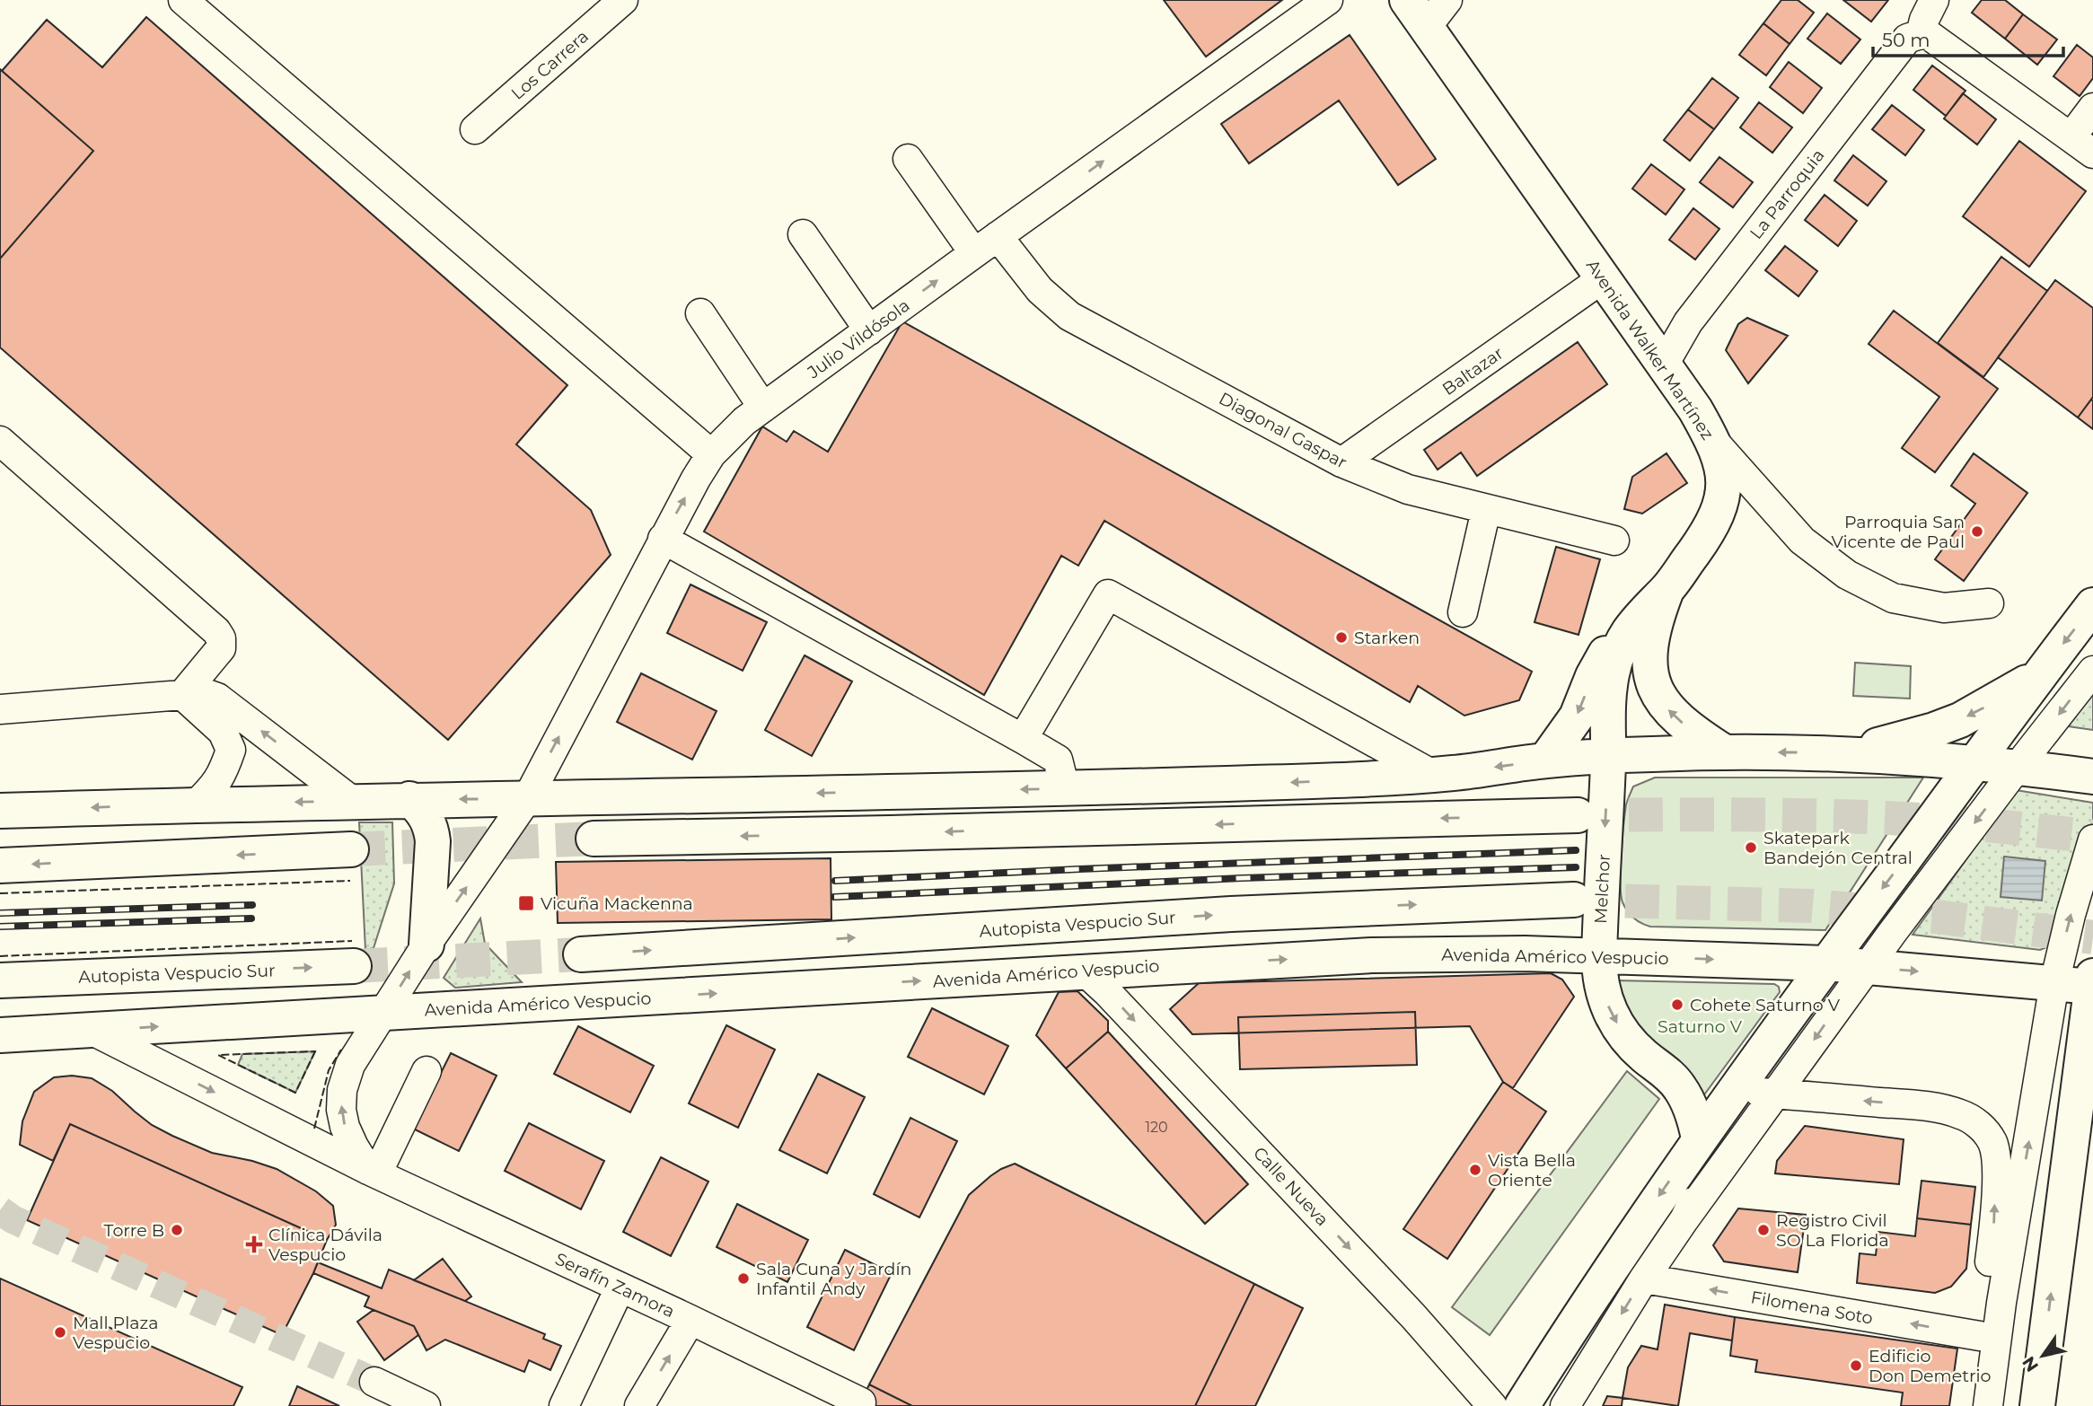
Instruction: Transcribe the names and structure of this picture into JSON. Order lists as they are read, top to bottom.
{
  "streets": {
    "main road": [
      "Avenida Walker Martínez",
      "Melchor",
      "Autopista Vespucio Sur",
      "Avenida Américo Vespucio"
    ],
    "street": [
      "Los Carrera",
      "La Parroquia",
      "Julio Vildósola",
      "Baltazar",
      "Diagonal Gaspar",
      "Calle Nueva",
      "Serafín Zamora",
      "Filomena Soto"
    ]
  },
  "crossings": [
    ["La Parroquia", "Avenida Walker Martínez"],
    ["Julio Vildósola", "Diagonal Gaspar"],
    ["Avenida Walker Martínez", "Baltazar"],
    ["Avenida Walker Martínez", "Melchor"],
    ["Baltazar", "Diagonal Gaspar"],
    ["Melchor", "Avenida Américo Vespucio"],
    ["Avenida Américo Vespucio", "Calle Nueva"],
    ["Avenida Américo Vespucio", "Serafín Zamora"]
  ],
  "one_way": [
    "Julio Vildósola",
    "Melchor",
    "Calle Nueva",
    "Serafín Zamora",
    "Filomena Soto"
  ],
  "parks": ["Saturno V"],
  "places": {
    "other": [
      "Parroquia San Vicente de Paul",
      "Starken",
      "Skatepark Bandejón Central",
      "Cohete Saturno V",
      "Vista Bella Oriente",
      "Torre B",
      "Registro Civil SO La Florida",
      "Sala Cuna y Jardín Infantil Andy",
      "Mall Plaza Vespucio",
      "Edificio Don Demetrio"
    ],
    "transit": ["Vicuña Mackenna"],
    "health": ["Clínica Dávila Vespucio"]
  },
  "house_numbers": ["120"],
  "scale_bar": "50 m",
  "north": "bottom left"
}
